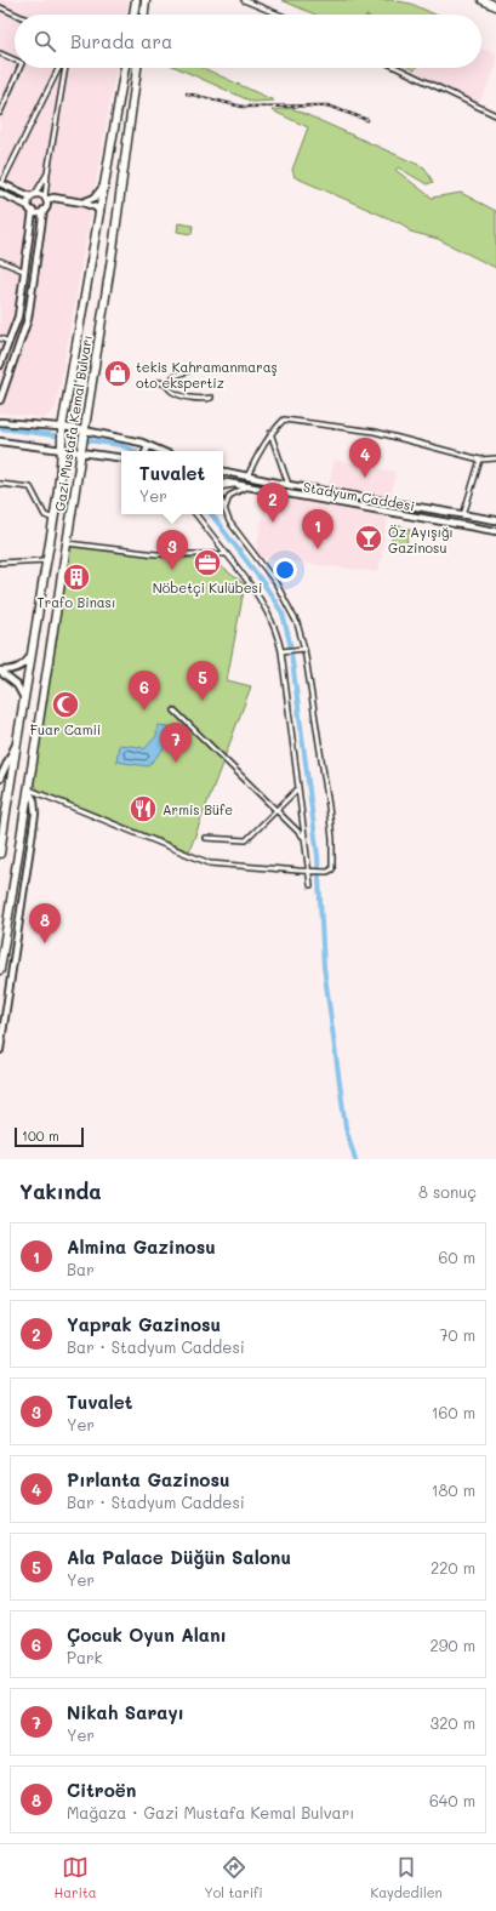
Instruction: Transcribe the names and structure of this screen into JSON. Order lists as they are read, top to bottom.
{
  "streets": {
    "highway": ["Gazi Mustafa Kemal Bulvarı"],
    "street": ["Stadyum Caddesi"]
  },
  "places": {
    "shop": ["tekis Kahramanmaraş oto ekspertiz"],
    "bar": ["Öz Ayışığı Gazinosu"],
    "office": ["Nöbetçi Kulübesi"],
    "building": ["Trafo Binası"],
    "mosque": ["Fuar Camii"],
    "restaurant": ["Armis Büfe"]
  },
  "scale_bar": "100 m",
  "page": {
    "search": "Burada ara",
    "pins": [
      "4",
      "2",
      "1",
      "3",
      "5",
      "6",
      "7",
      "8"
    ],
    "popup": ["Tuvalet", "Yer"],
    "scale": "100 m",
    "heading": ["Yakında", "8 sonuç"],
    "list": [
      {
        "mark": "1",
        "name": "Almina Gazinosu",
        "note": "Bar",
        "value": "60 m"
      },
      {
        "mark": "2",
        "name": "Yaprak Gazinosu",
        "note": "Bar · Stadyum Caddesi",
        "value": "70 m"
      },
      {
        "mark": "3",
        "name": "Tuvalet",
        "note": "Yer",
        "value": "160 m"
      },
      {
        "mark": "4",
        "name": "Pırlanta Gazinosu",
        "note": "Bar · Stadyum Caddesi",
        "value": "180 m"
      },
      {
        "mark": "5",
        "name": "Ala Palace Düğün Salonu",
        "note": "Yer",
        "value": "220 m"
      },
      {
        "mark": "6",
        "name": "Çocuk Oyun Alanı",
        "note": "Park",
        "value": "290 m"
      },
      {
        "mark": "7",
        "name": "Nikah Sarayı",
        "note": "Yer",
        "value": "320 m"
      },
      {
        "mark": "8",
        "name": "Citroën",
        "note": "Mağaza · Gazi Mustafa Kemal Bulvarı",
        "value": "640 m"
      }
    ],
    "nav": ["Harita", "Yol tarifi", "Kaydedilen"]
  }
}
